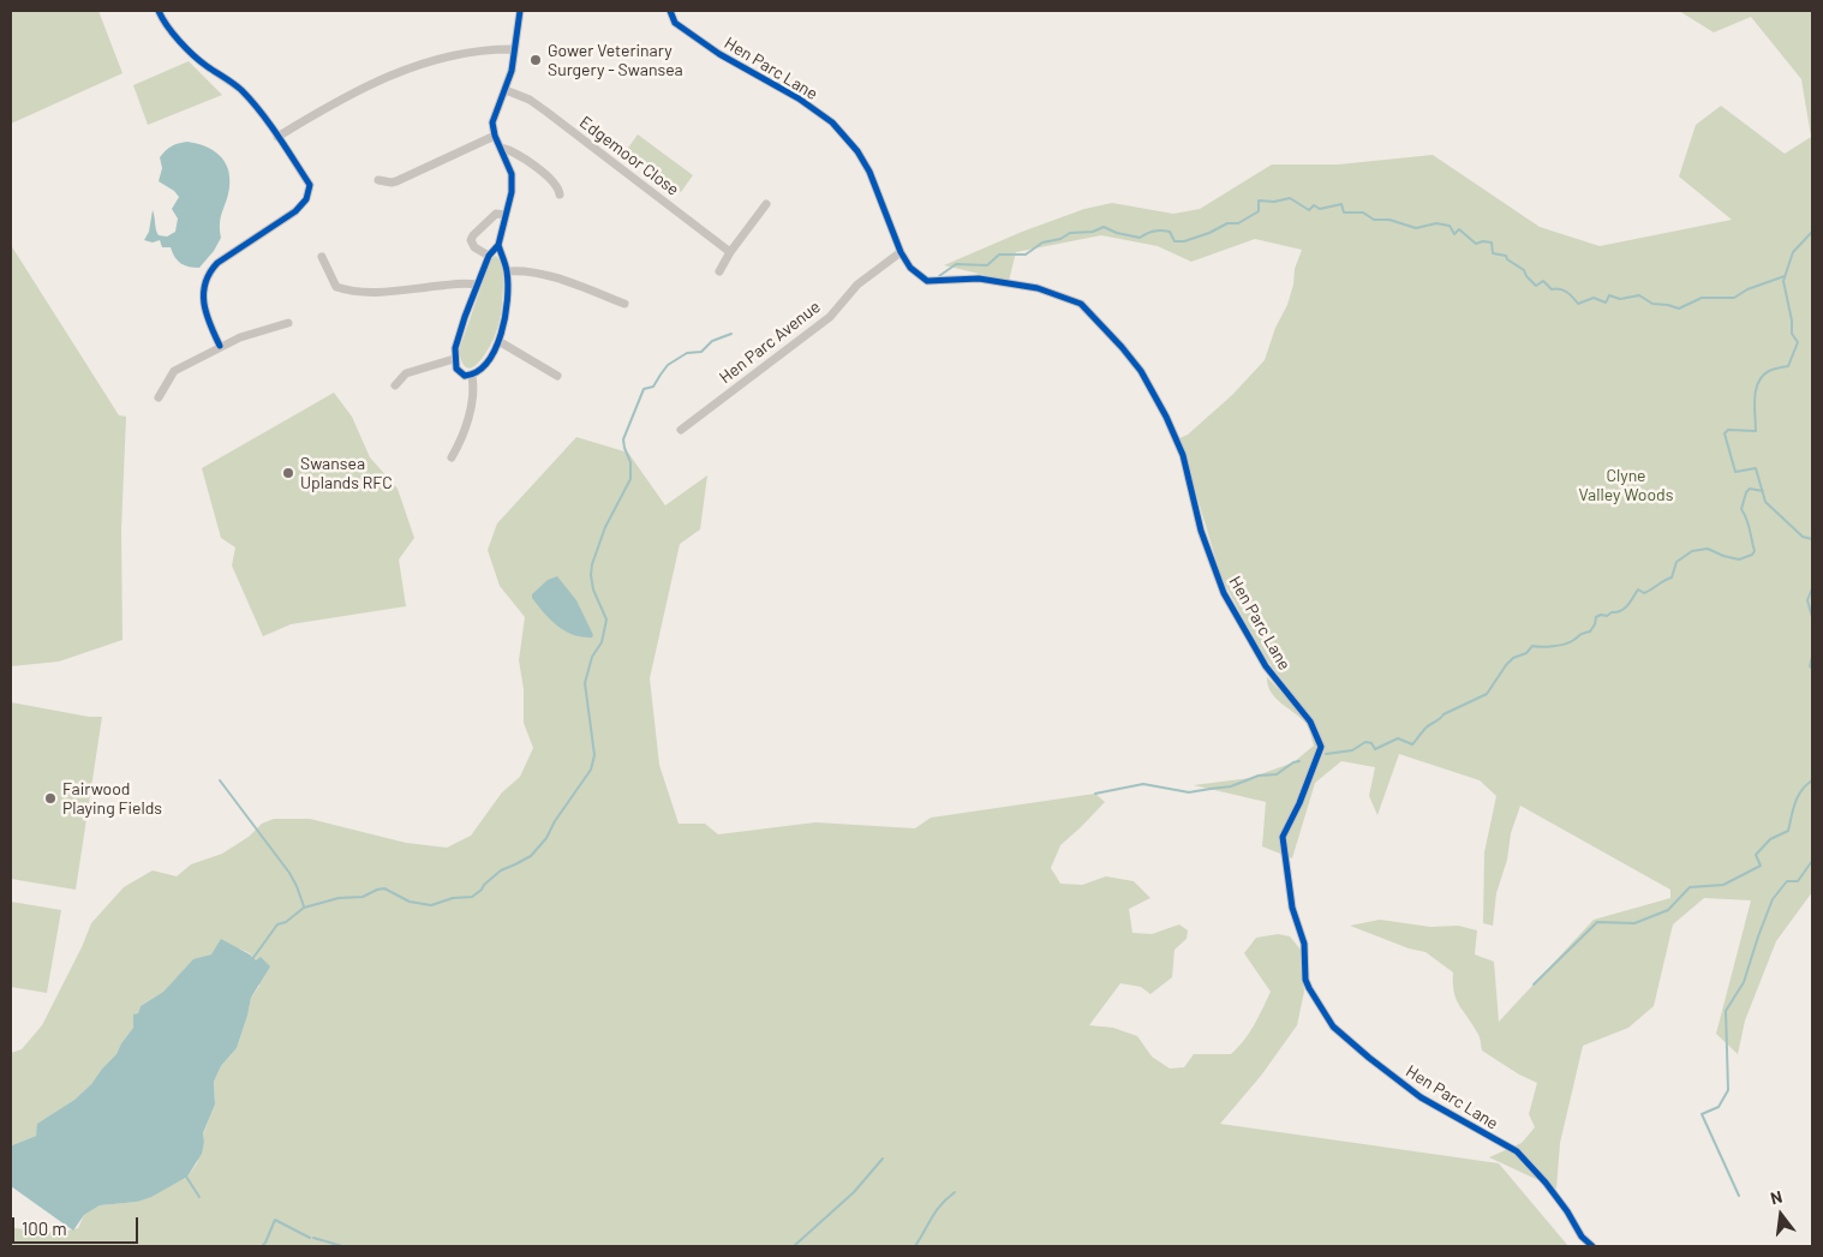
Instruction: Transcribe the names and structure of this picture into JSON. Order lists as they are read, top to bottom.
{
  "streets": {
    "street": ["Hen Parc Lane", "Edgemoor Close", "Hen Parc Avenue"]
  },
  "crossings": [
    ["Hen Parc Lane", "Hen Parc Avenue"]
  ],
  "parks": ["Clyne Valley Woods"],
  "places": ["Gower Veterinary Surgery - Swansea", "Swansea Uplands RFC", "Fairwood Playing Fields"],
  "scale_bar": "100 m",
  "north": "top"
}
